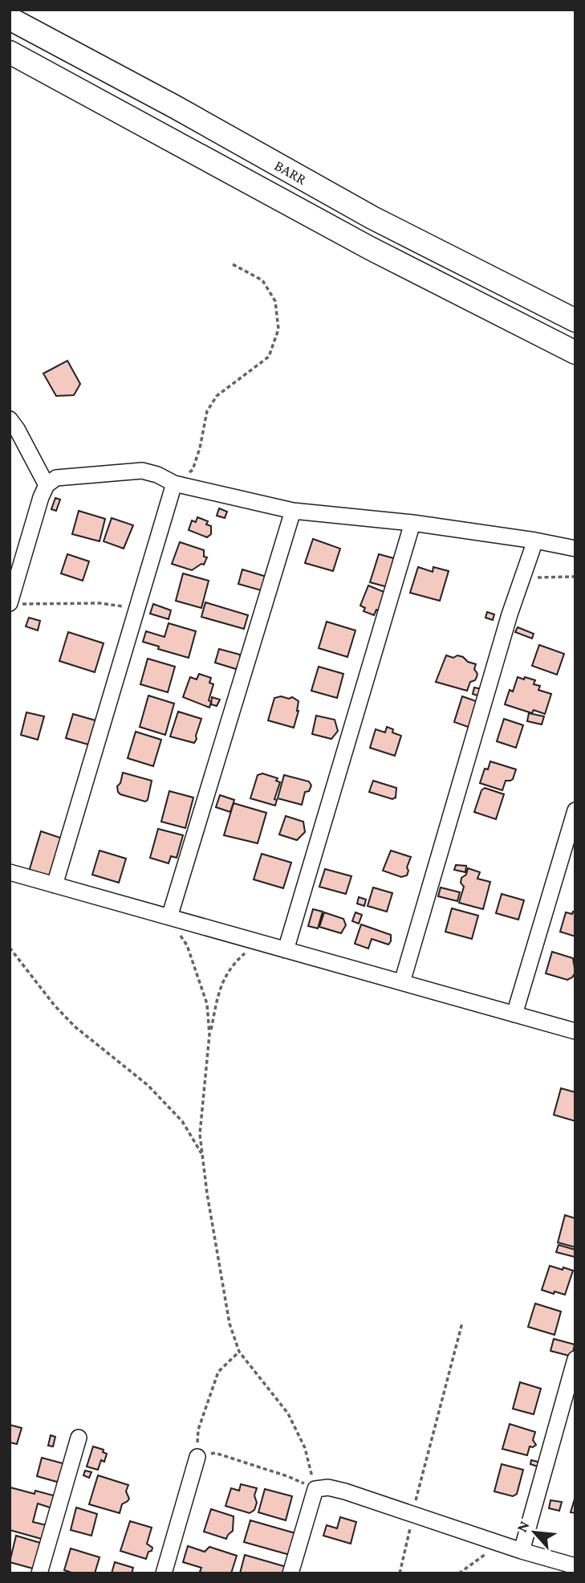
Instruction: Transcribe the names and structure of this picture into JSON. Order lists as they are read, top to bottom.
{
  "streets": {
    "highway": ["BARR"]
  },
  "north": "top left"
}
